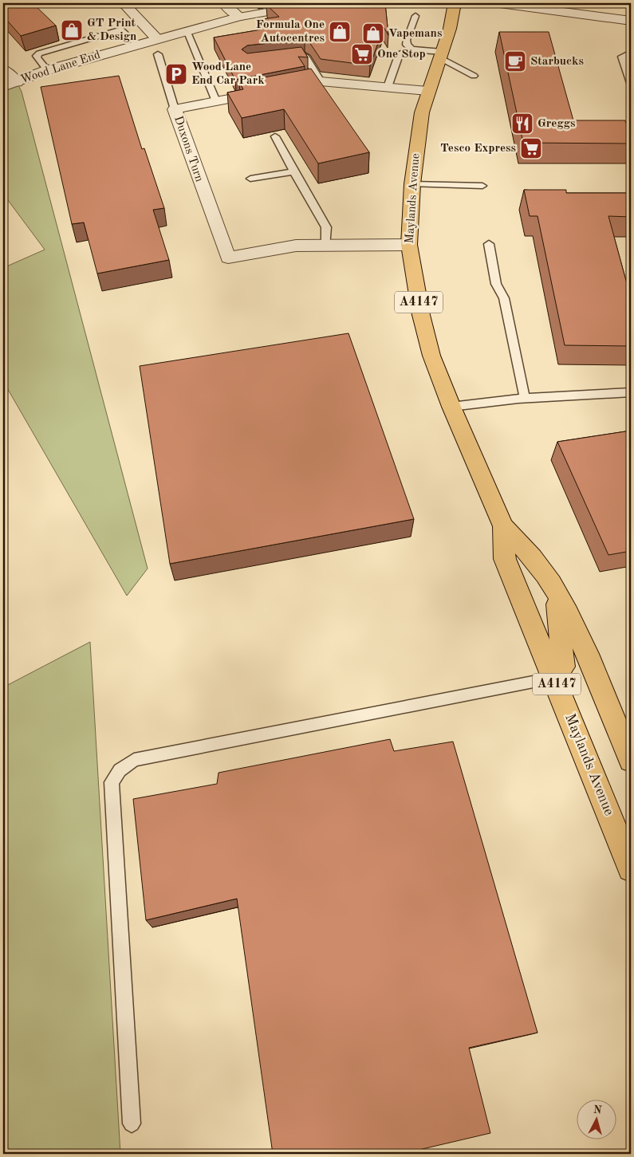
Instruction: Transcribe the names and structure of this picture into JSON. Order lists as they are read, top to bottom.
{
  "streets": {
    "main road": ["Maylands Avenue", "A4147"],
    "street": ["Wood Lane End", "Duxons Turn"]
  },
  "crossings": [
    ["Duxons Turn", "Maylands Avenue"]
  ],
  "places": {
    "shop": ["GT Print & Design", "Formula One Autocentres", "Vapemans"],
    "supermarket": ["One Stop", "Tesco Express"],
    "cafe": ["Starbucks"],
    "parking": ["Wood Lane End Car Park"],
    "restaurant": ["Greggs"]
  },
  "north": "top"
}
